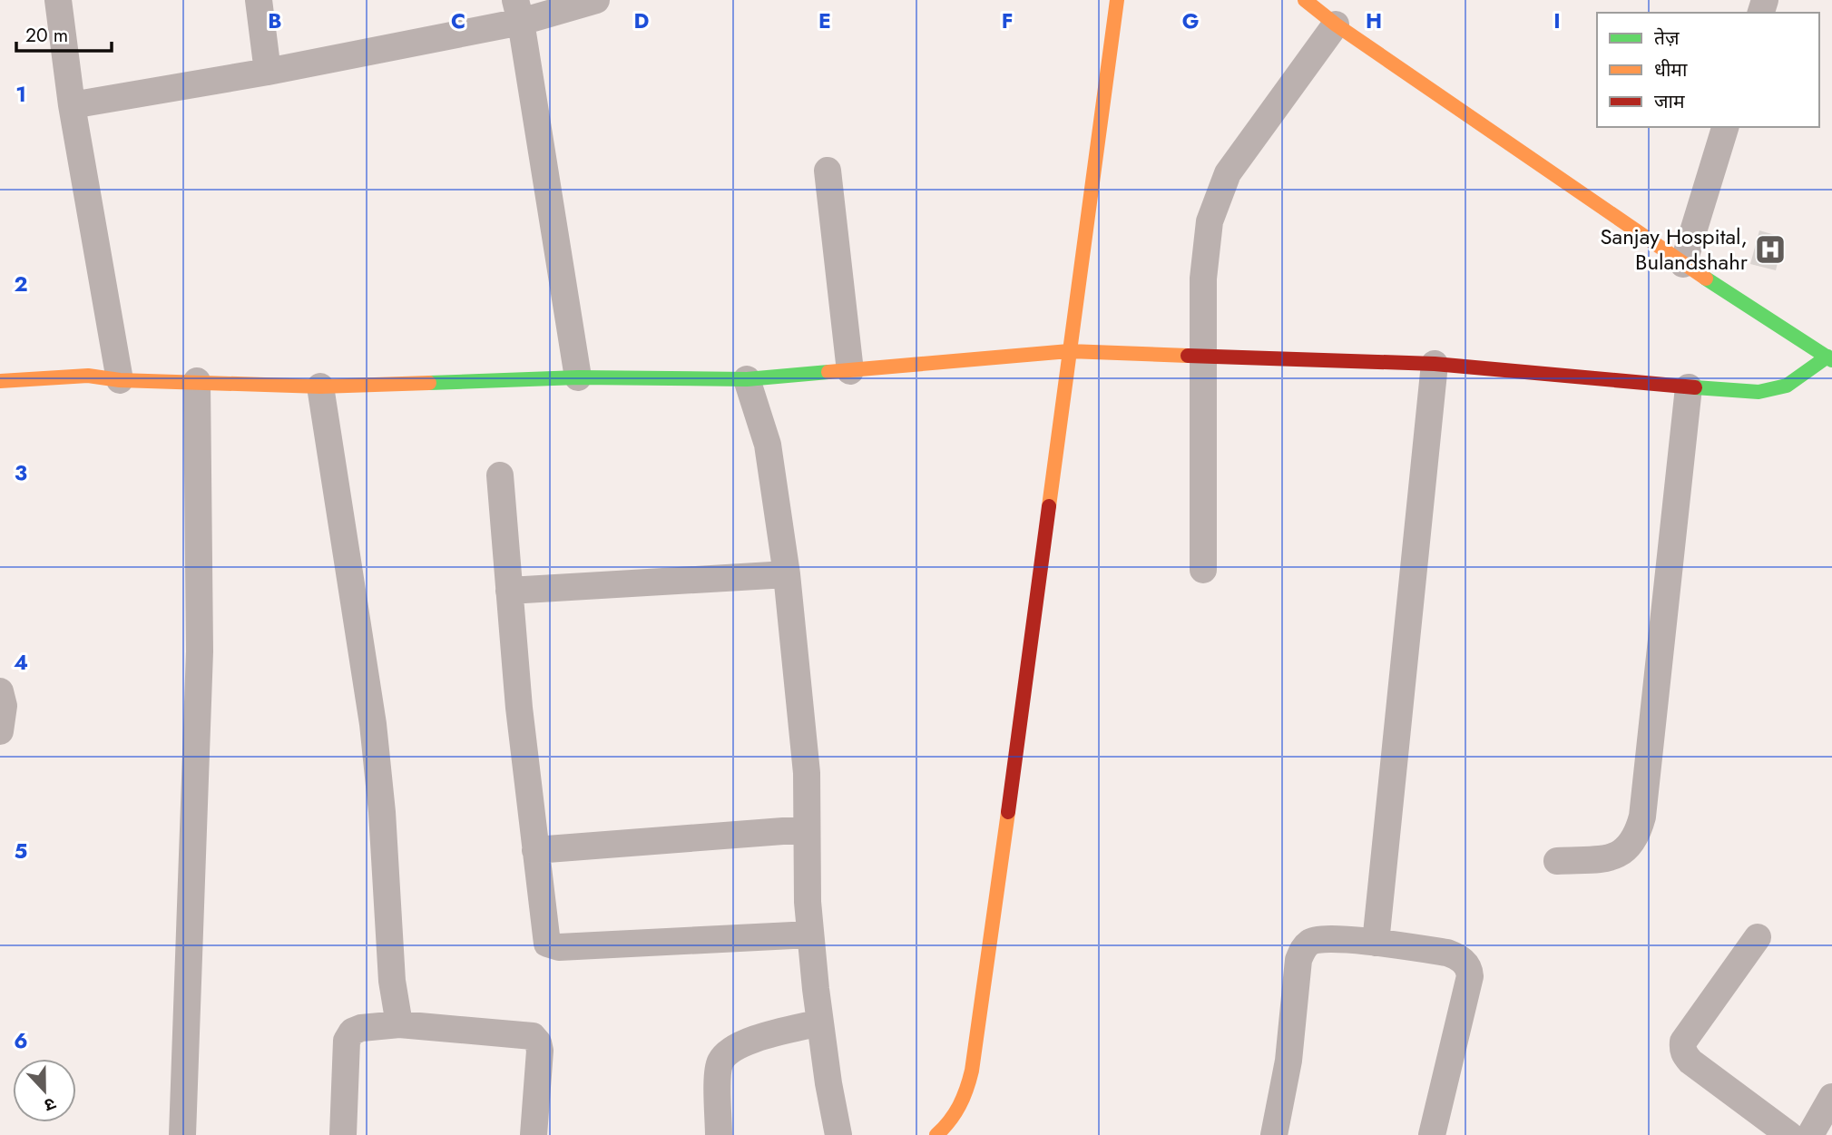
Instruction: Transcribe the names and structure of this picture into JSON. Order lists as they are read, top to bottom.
{
  "places": {
    "hospital": ["Sanjay Hospital, Bulandshahr"]
  },
  "legend": ["तेज़", "धीमा", "जाम"],
  "scale_bar": "20 m",
  "north": "bottom",
  "grid": {
    "columns": [
      "B",
      "C",
      "D",
      "E",
      "F",
      "G",
      "H",
      "I"
    ],
    "rows": [
      "1",
      "2",
      "3",
      "4",
      "5",
      "6"
    ]
  }
}
